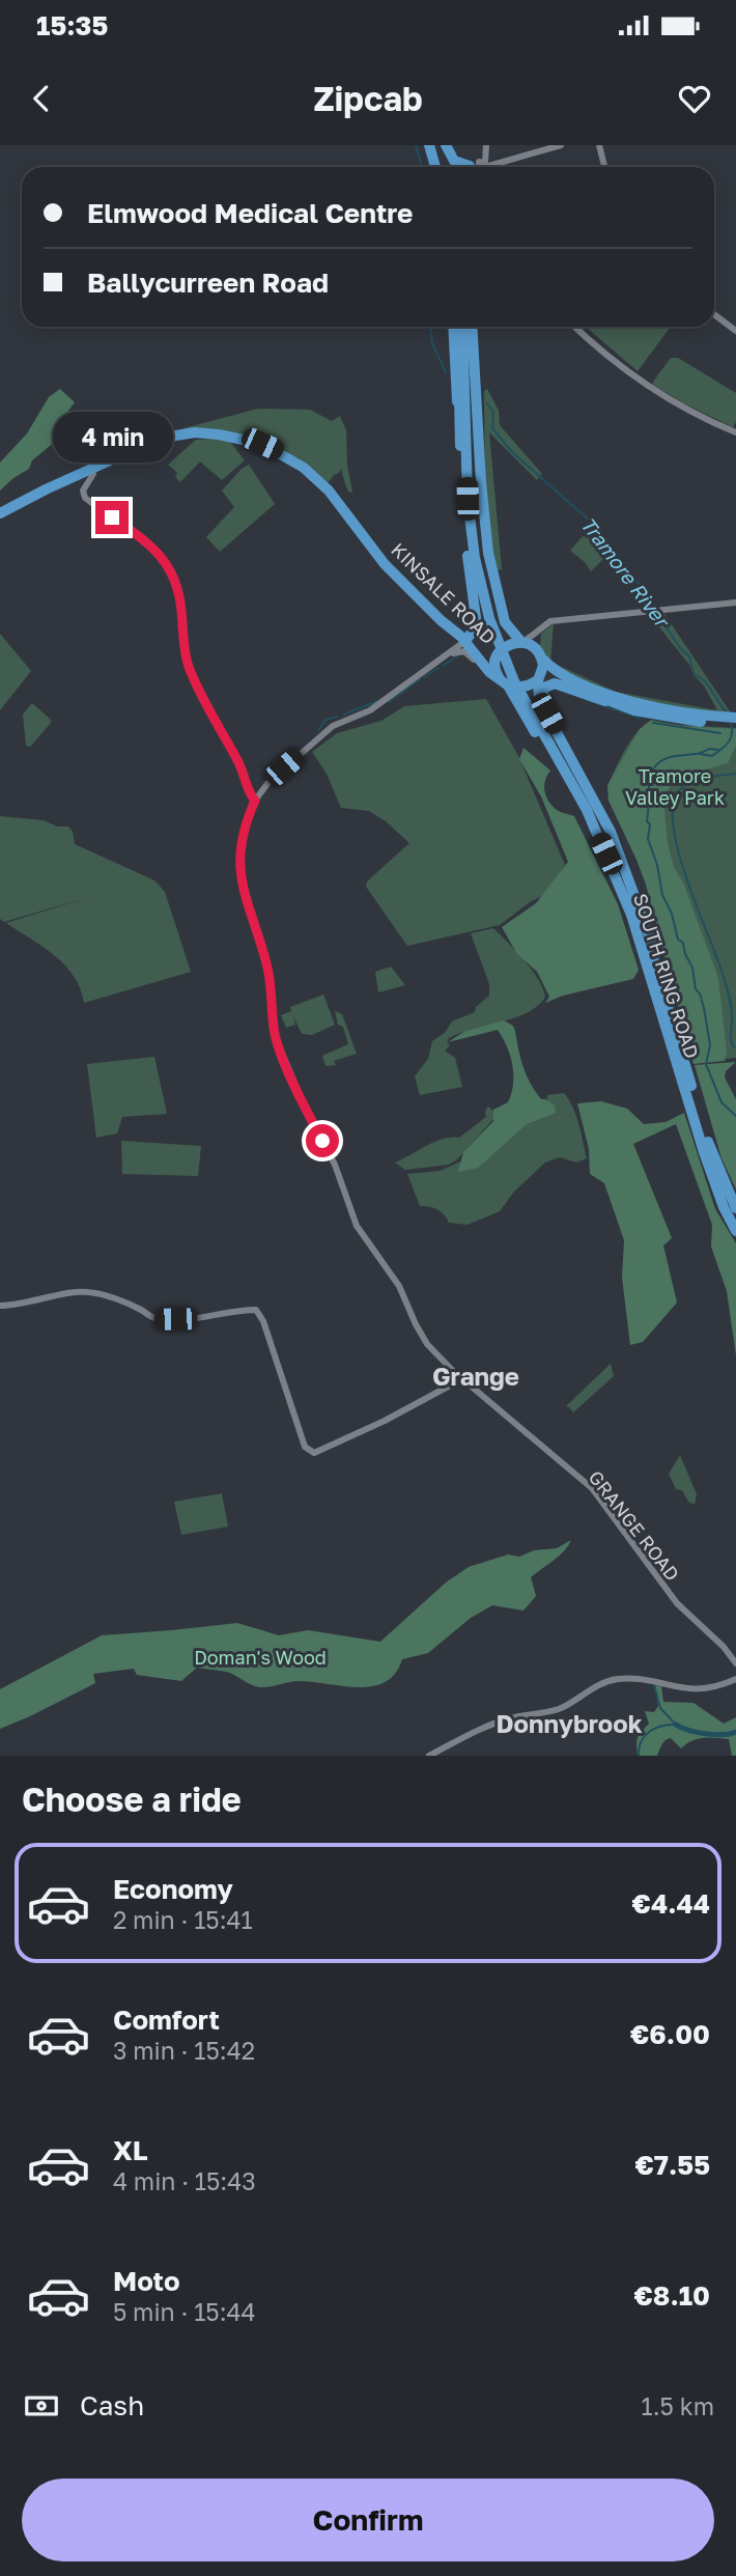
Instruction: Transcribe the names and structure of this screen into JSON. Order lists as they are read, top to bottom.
{
  "streets": {
    "highway": ["KINSALE ROAD", "SOUTH RING ROAD"],
    "street": ["GRANGE ROAD"]
  },
  "districts": ["Grange", "Donnybrook"],
  "water": ["Tramore River"],
  "parks": ["Tramore Valley Park", "Doman's Wood"],
  "page": {
    "status": "15:35",
    "header": "Zipcab",
    "banner": ["Elmwood Medical Centre", "Ballycurreen Road"],
    "bubble": "4 min",
    "heading": "Choose a ride",
    "list": [
      {
        "name": "Economy",
        "note": "2 min · 15:41",
        "value": "€4.44"
      },
      {
        "name": "Comfort",
        "note": "3 min · 15:42",
        "value": "€6.00"
      },
      {
        "name": "XL",
        "note": "4 min · 15:43",
        "value": "€7.55"
      },
      {
        "name": "Moto",
        "note": "5 min · 15:44",
        "value": "€8.10"
      }
    ],
    "pay": ["Cash", "1.5 km"],
    "buttons": "Confirm"
  }
}
